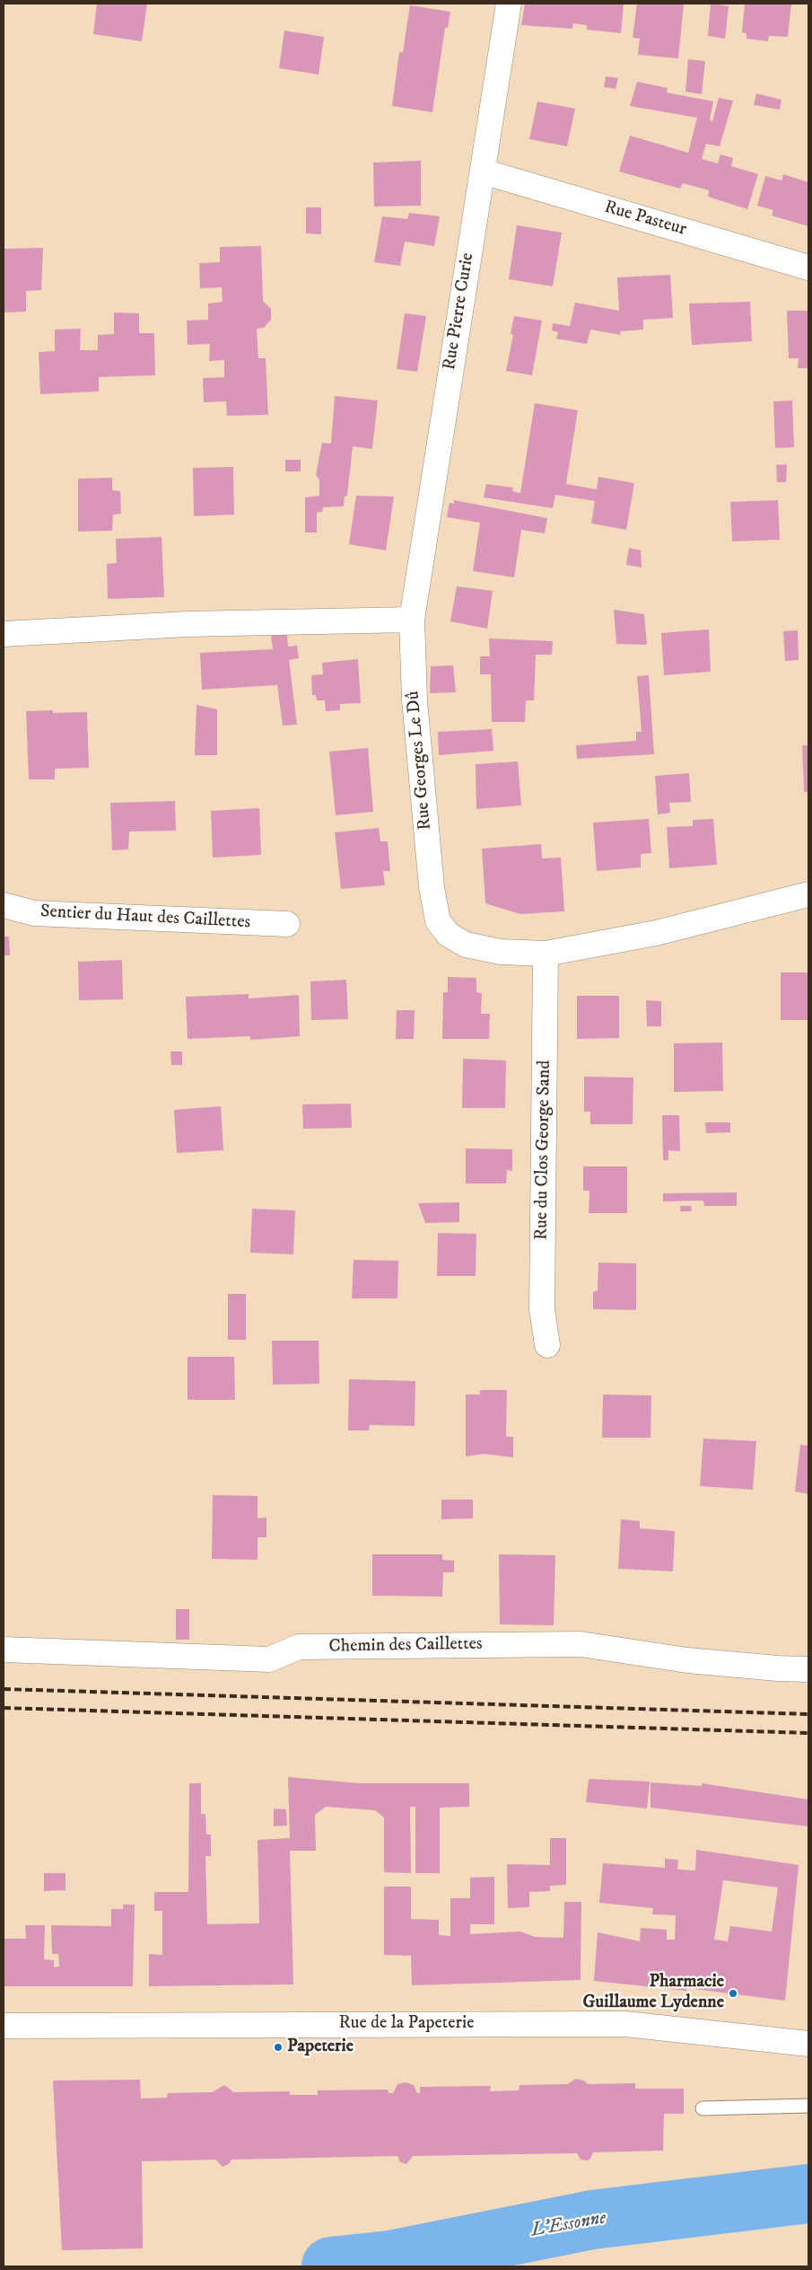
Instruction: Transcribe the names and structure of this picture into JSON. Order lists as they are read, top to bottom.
{
  "streets": {
    "street": [
      "Rue Pasteur",
      "Rue Pierre Curie",
      "Rue Georges Le Dû",
      "Sentier du Haut des Caillettes",
      "Rue du Clos George Sand",
      "Chemin des Caillettes",
      "Rue de la Papeterie"
    ]
  },
  "crossings": [
    ["Rue Pasteur", "Rue Pierre Curie"],
    ["Rue Pierre Curie", "Rue Georges Le Dû"],
    ["Rue Georges Le Dû", "Rue du Clos George Sand"]
  ],
  "water": ["L'Essonne"],
  "places": ["Pharmacie Guillaume Lydenne", "Papeterie"]
}
